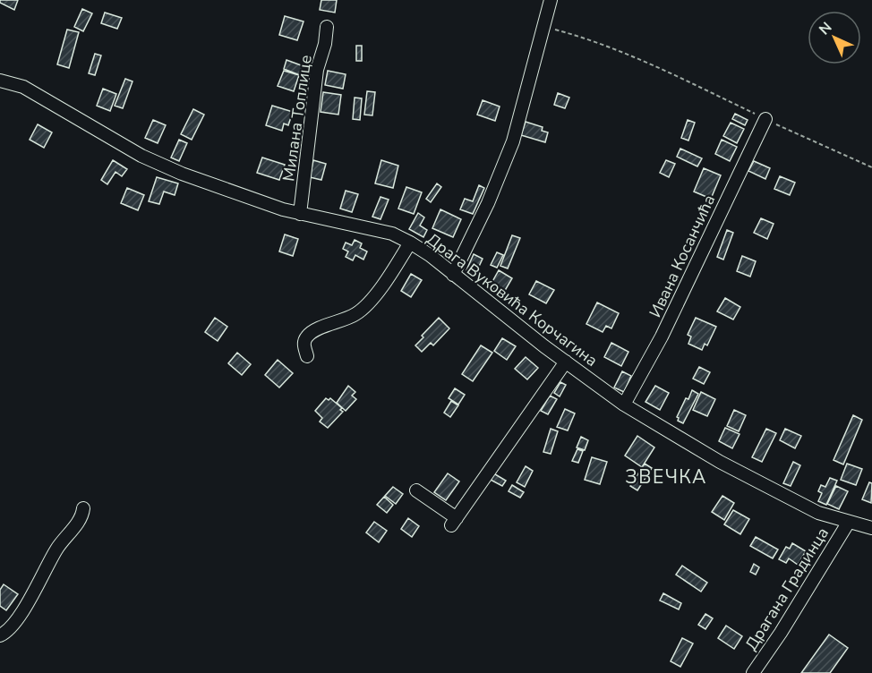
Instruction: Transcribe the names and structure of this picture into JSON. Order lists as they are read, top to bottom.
{
  "streets": {
    "street": [
      "Милана Топлице",
      "Ивана Косанчића",
      "Драга Вуковића Корчагина",
      "Драгана Градинца"
    ]
  },
  "crossings": [
    ["Милана Топлице", "Драга Вуковића Корчагина"],
    ["Ивана Косанчића", "Драга Вуковића Корчагина"],
    ["Драга Вуковића Корчагина", "Драгана Градинца"]
  ],
  "districts": ["ЗВЕЧКА"],
  "north": "top left"
}
